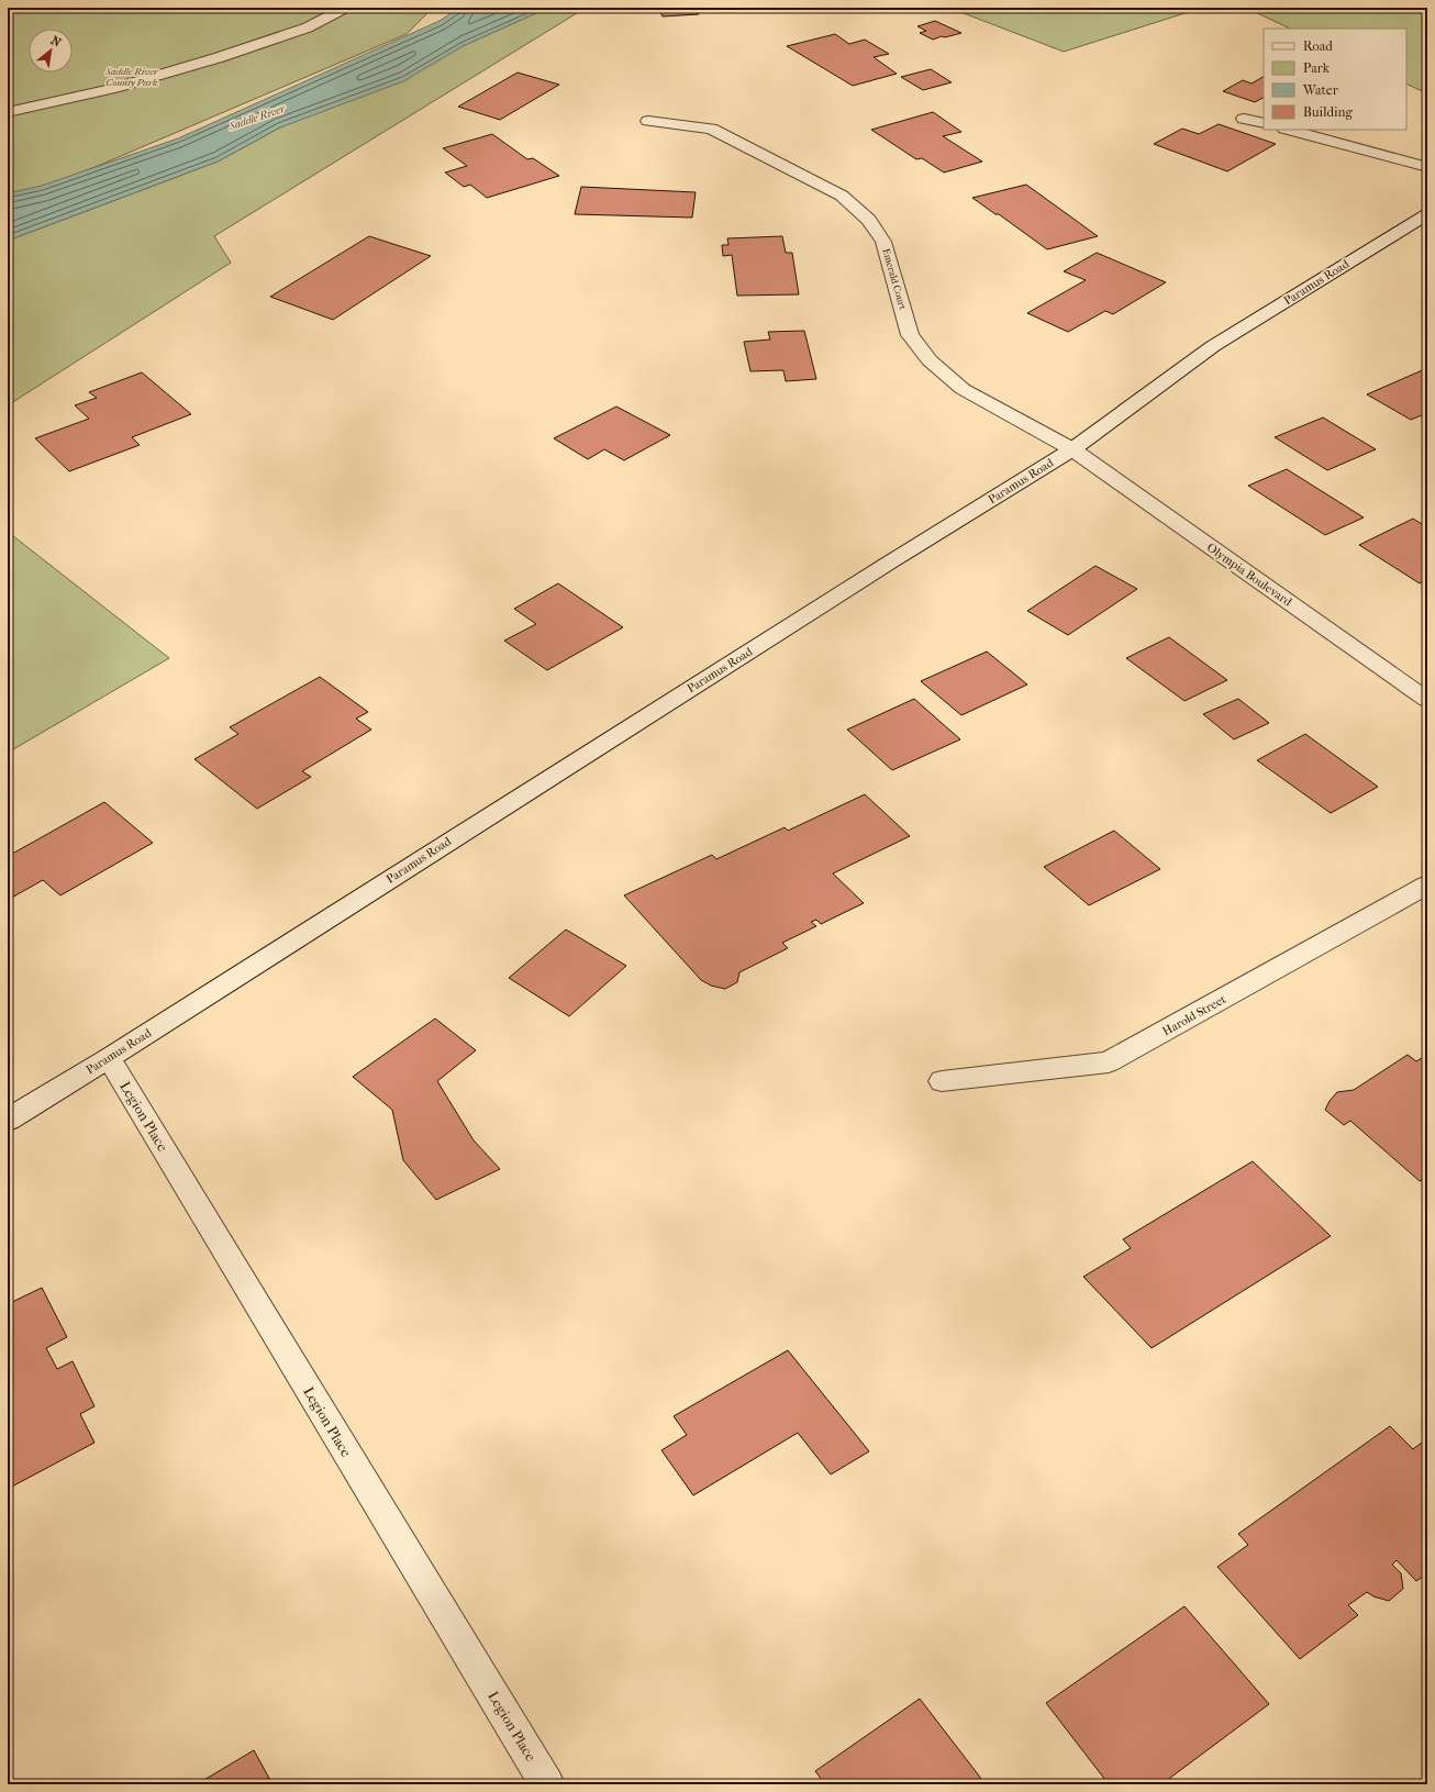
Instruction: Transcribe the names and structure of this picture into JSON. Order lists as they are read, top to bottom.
{
  "streets": {
    "street": [
      "Emerald Court",
      "Paramus Road",
      "Olympia Boulevard",
      "Harold Street",
      "Legion Place"
    ]
  },
  "crossings": [
    ["Emerald Court", "Paramus Road"],
    ["Emerald Court", "Olympia Boulevard"],
    ["Paramus Road", "Olympia Boulevard"],
    ["Paramus Road", "Legion Place"]
  ],
  "water": ["Saddle River"],
  "parks": ["Saddle River County Park"],
  "legend": [
    "Road",
    "Park",
    "Water",
    "Building"
  ],
  "north": "top right"
}
